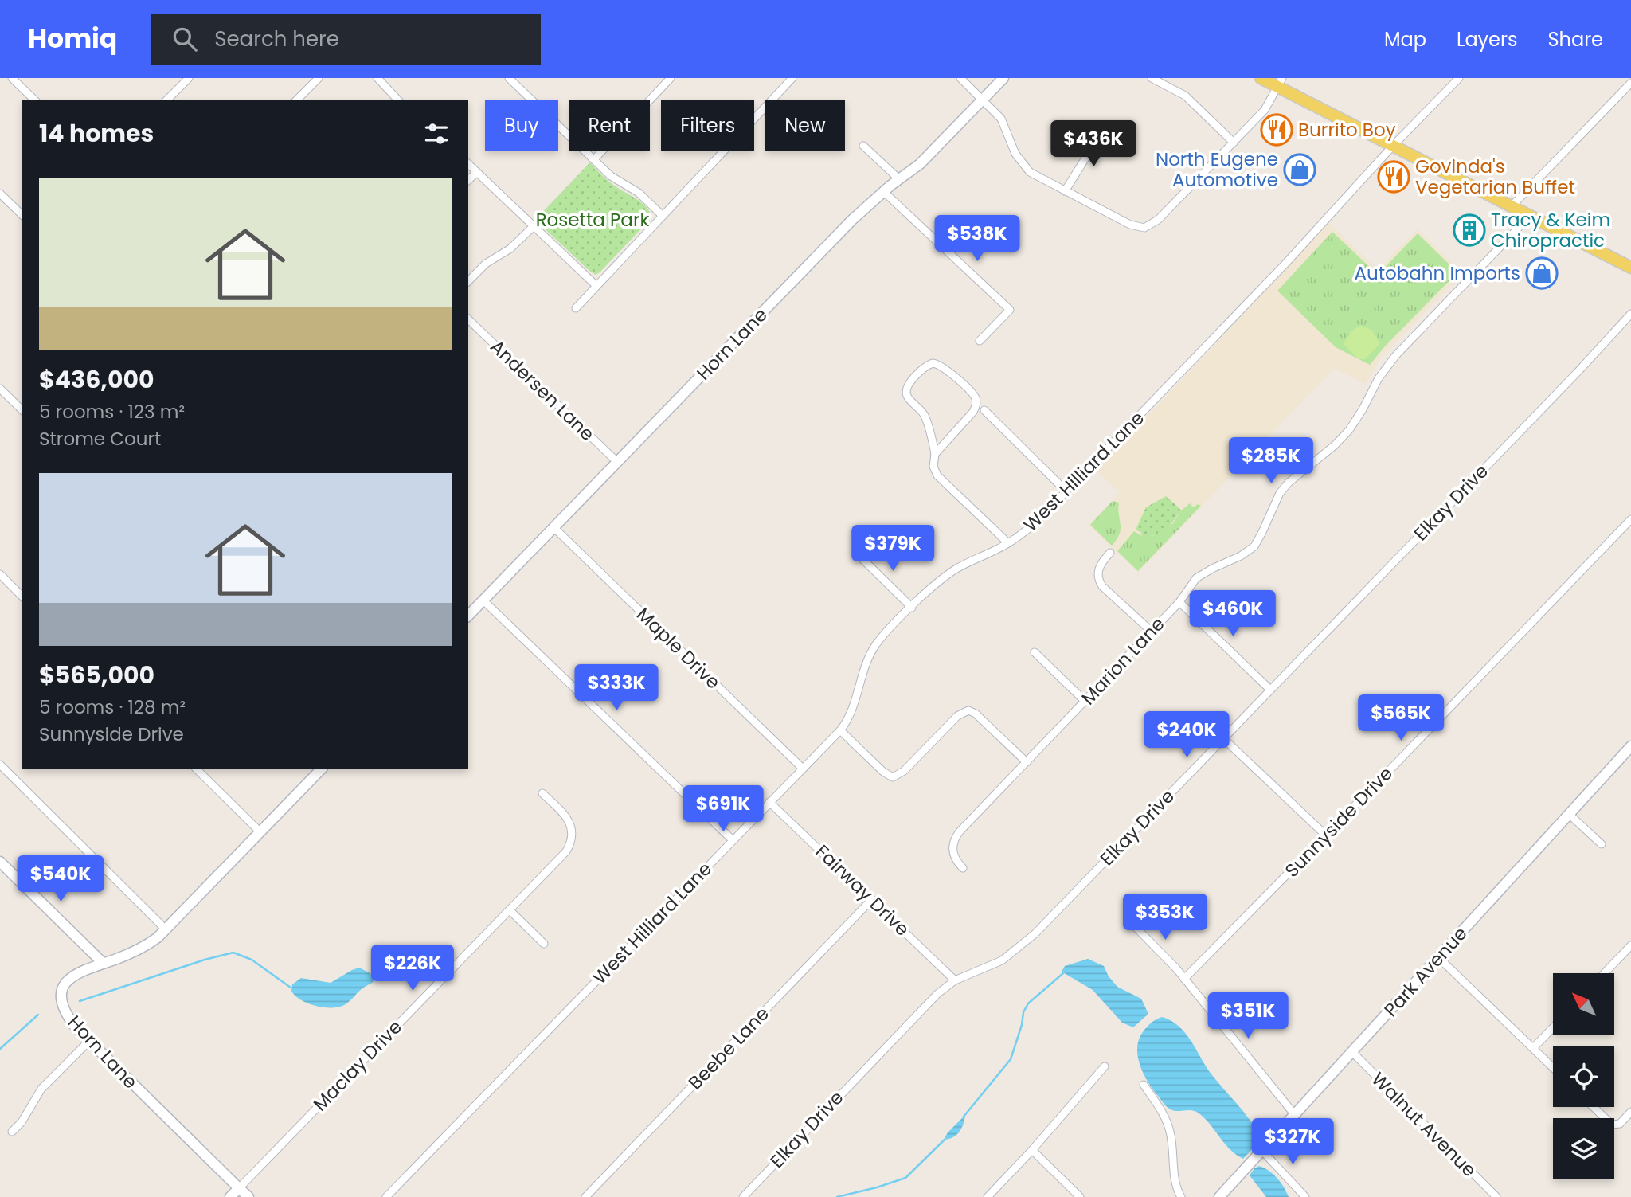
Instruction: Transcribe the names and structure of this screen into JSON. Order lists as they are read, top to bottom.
{
  "streets": {
    "street": [
      "Horn Lane",
      "Andersen Lane",
      "West Hilliard Lane",
      "Elkay Drive",
      "Maple Drive",
      "Marion Lane",
      "Sunnyside Drive",
      "Fairway Drive",
      "Park Avenue",
      "Beebe Lane",
      "Maclay Drive",
      "Walnut Avenue"
    ]
  },
  "crossings": [
    ["Horn Lane", "Andersen Lane"],
    ["Horn Lane", "Maple Drive"],
    ["Horn Lane", "Maclay Drive"],
    ["West Hilliard Lane", "Maple Drive"],
    ["West Hilliard Lane", "Fairway Drive"],
    ["Elkay Drive", "Fairway Drive"],
    ["Fairway Drive", "Beebe Lane"],
    ["Park Avenue", "Walnut Avenue"]
  ],
  "parks": ["Rosetta Park"],
  "places": {
    "restaurant": ["Burrito Boy", "Govinda's Vegetarian Buffet"],
    "shop": ["North Eugene Automotive", "Autobahn Imports"],
    "building": ["Tracy & Keim Chiropractic"]
  },
  "north": "top left",
  "page": {
    "header": "Homiq",
    "search": "Search here",
    "nav": ["Map", "Layers", "Share"],
    "chip": [
      "Buy",
      "Rent",
      "Filters",
      "New"
    ],
    "heading": "14 homes",
    "price": [
      "$436K",
      "$538K",
      "$285K",
      "$379K",
      "$460K",
      "$333K",
      "$565K",
      "$240K",
      "$691K",
      "$540K",
      "$353K",
      "$226K",
      "$351K",
      "$327K"
    ],
    "list": [
      {
        "name": "$436,000",
        "note": "5 rooms · 123 m² · Strome Court"
      },
      {
        "name": "$565,000",
        "note": "5 rooms · 128 m² · Sunnyside Drive"
      }
    ]
  }
}
